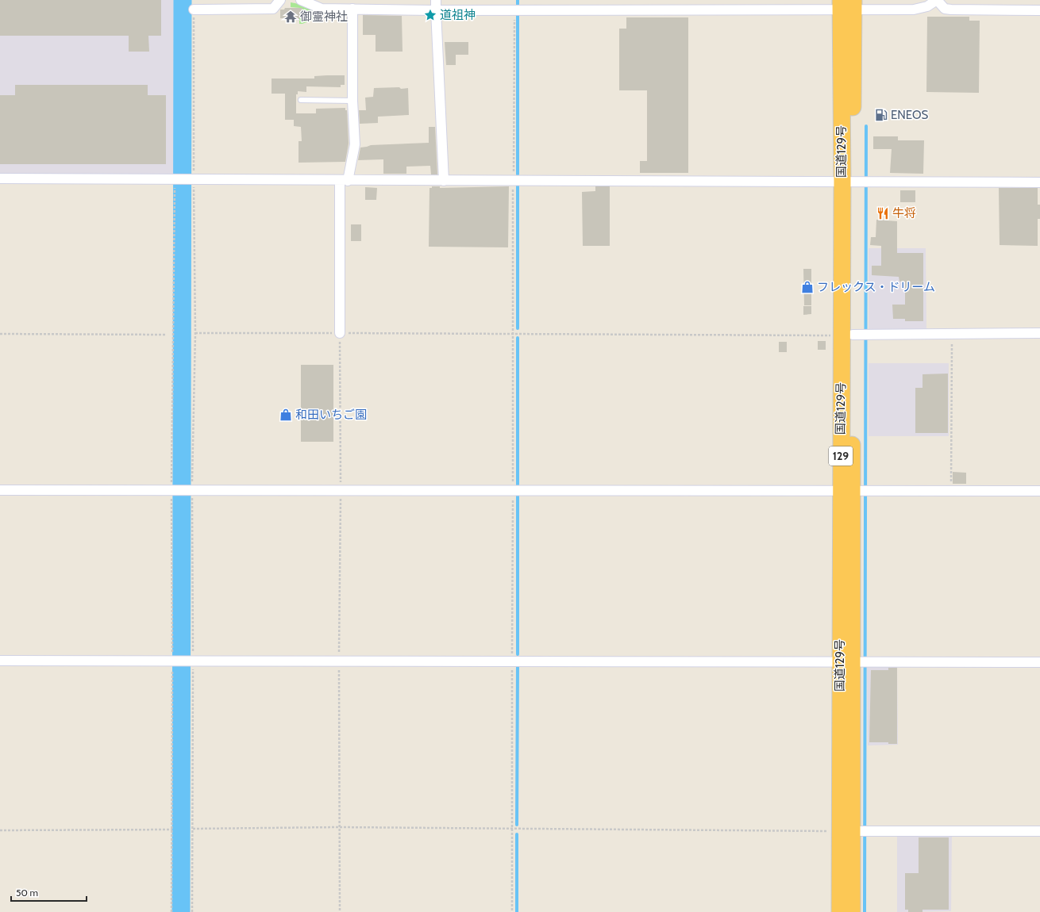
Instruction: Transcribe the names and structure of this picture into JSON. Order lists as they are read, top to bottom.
{
  "streets": {
    "highway": ["国道129号", "129"]
  },
  "places": {
    "place": ["道祖神"],
    "temple": ["御霊神社"],
    "fuel station": ["ENEOS"],
    "restaurant": ["牛将"],
    "shop": ["フレックス・ドリーム", "和田いちご園"]
  },
  "scale_bar": "50 m"
}
